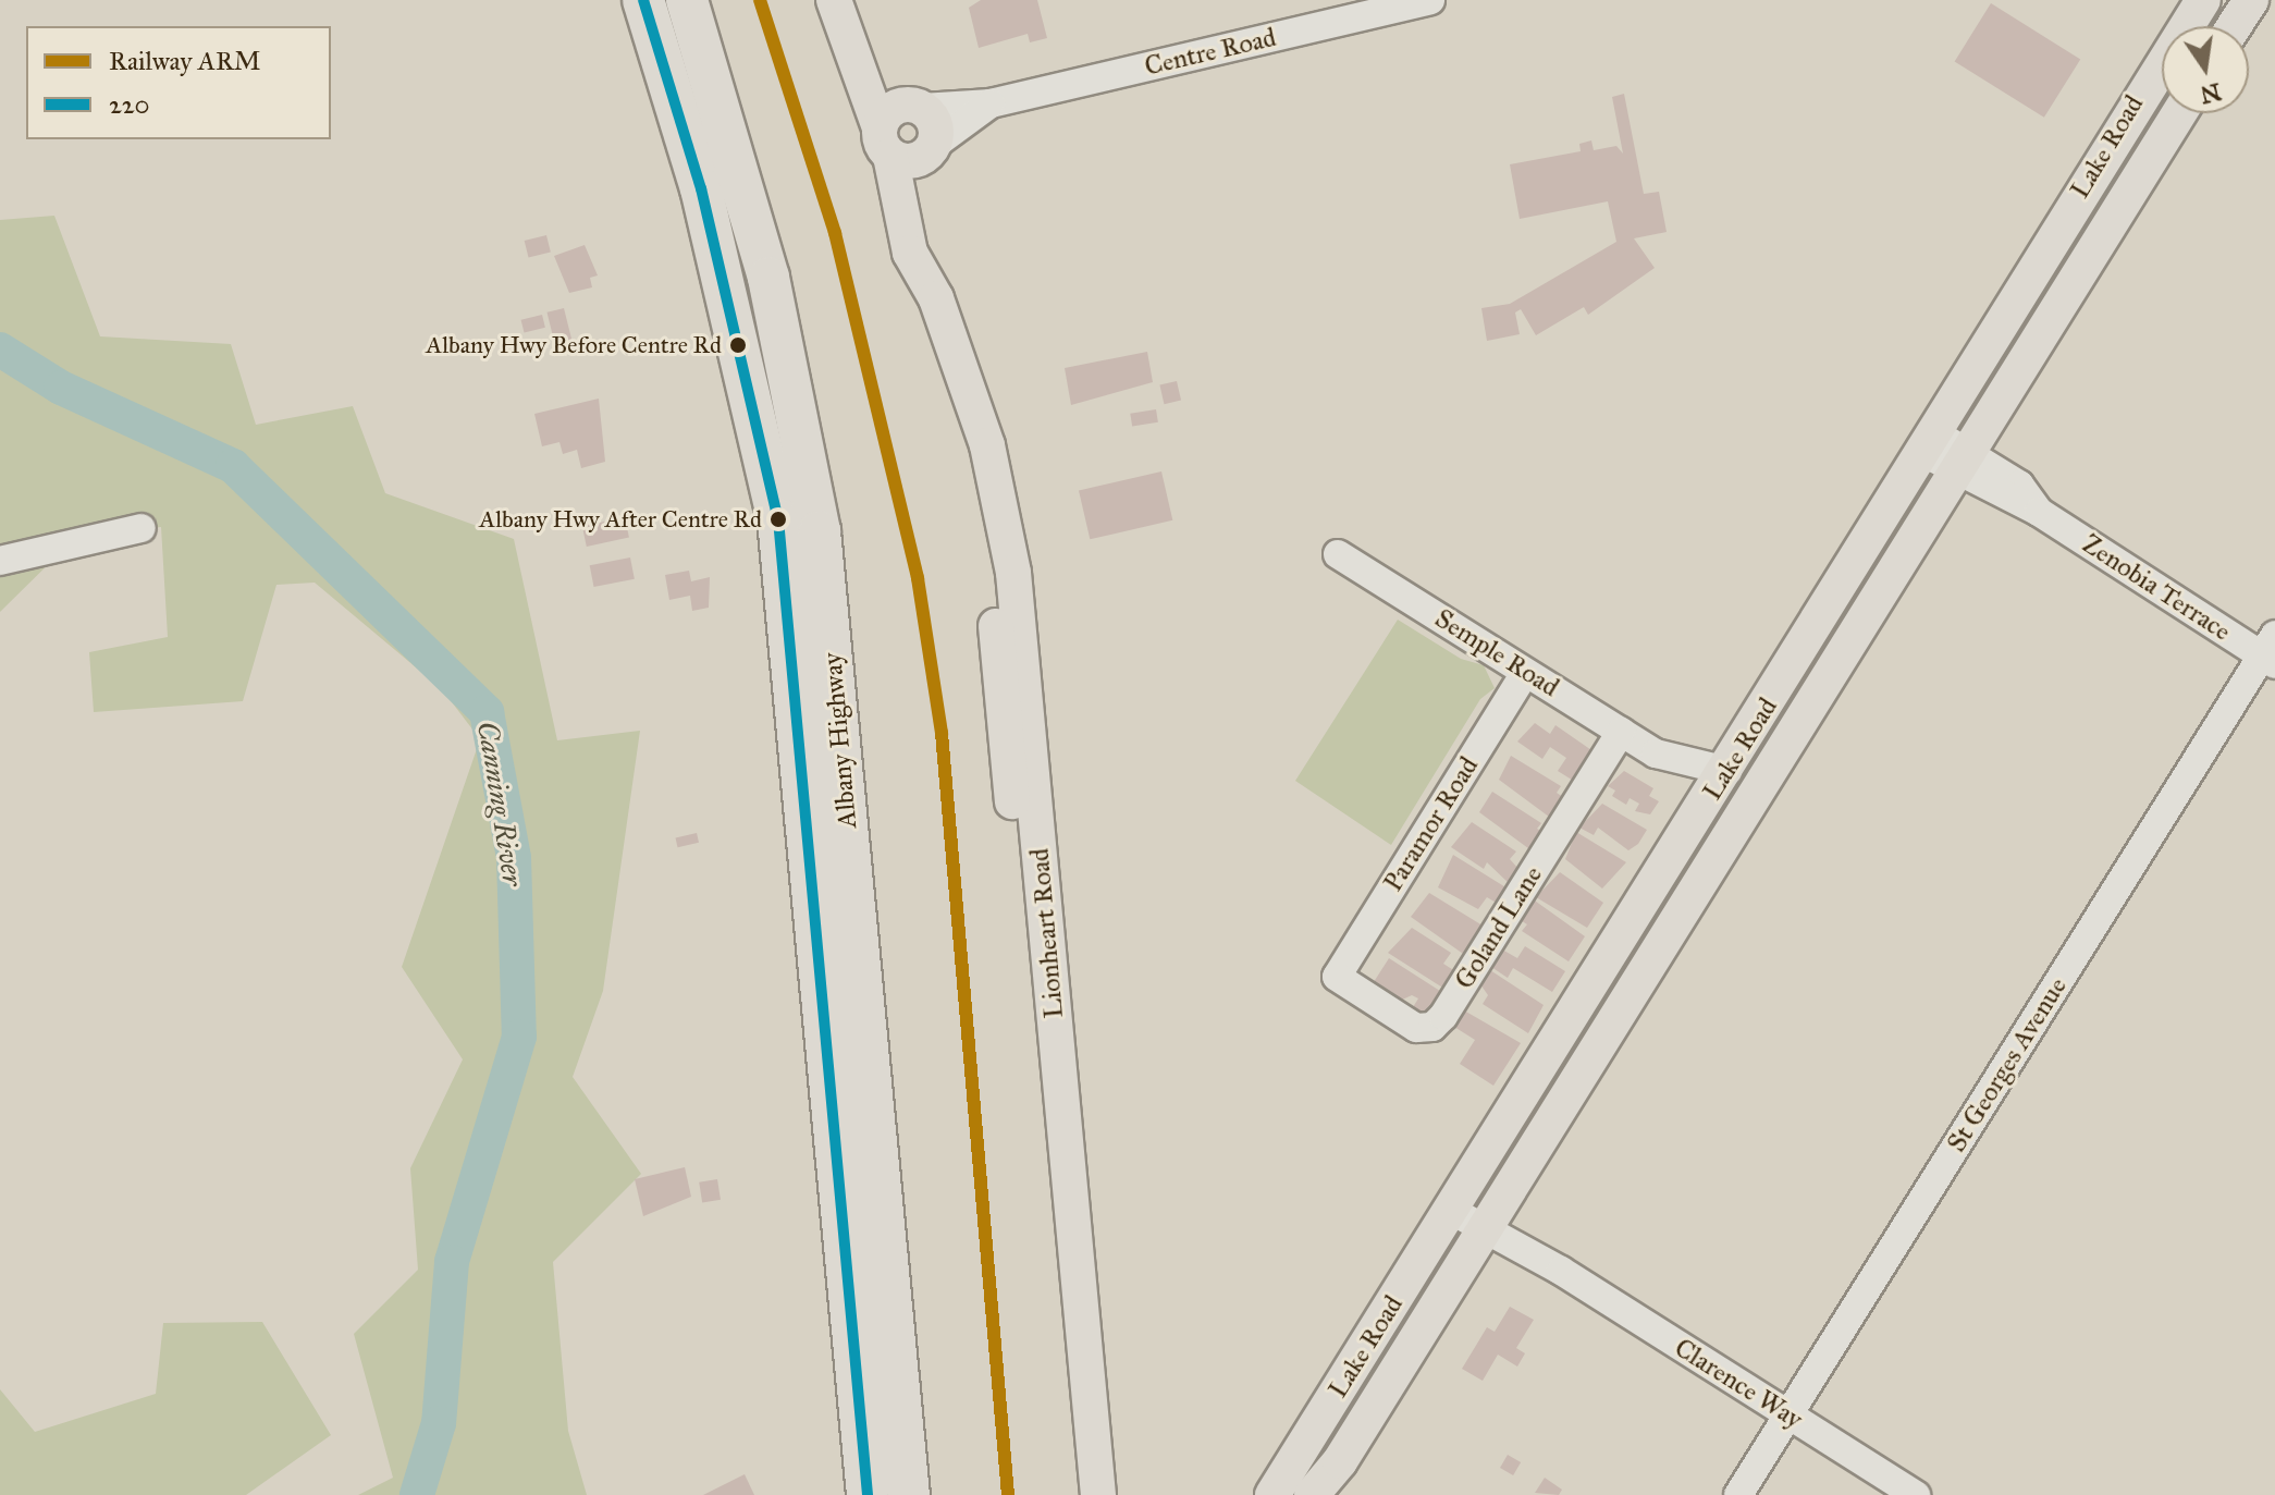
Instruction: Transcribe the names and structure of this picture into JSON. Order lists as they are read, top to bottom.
{
  "streets": {
    "highway": ["Albany Highway"],
    "main road": ["Lake Road", "Lionheart Road"],
    "street": [
      "Centre Road",
      "Zenobia Terrace",
      "Semple Road",
      "Paramor Road",
      "Goland Lane",
      "St Georges Avenue",
      "Clarence Way"
    ]
  },
  "crossings": [
    ["Centre Road", "Lionheart Road"],
    ["Lake Road", "Zenobia Terrace"],
    ["Lake Road", "Semple Road"],
    ["Lake Road", "Clarence Way"],
    ["Zenobia Terrace", "St Georges Avenue"],
    ["Semple Road", "Paramor Road"],
    ["Semple Road", "Goland Lane"],
    ["Paramor Road", "Goland Lane"],
    ["St Georges Avenue", "Clarence Way"]
  ],
  "water": ["Canning River"],
  "places": ["Albany Hwy Before Centre Rd", "Albany Hwy After Centre Rd"],
  "lines": ["rail line ARM", "transit line 220"],
  "legend": ["Railway ARM", "220"],
  "north": "bottom"
}
